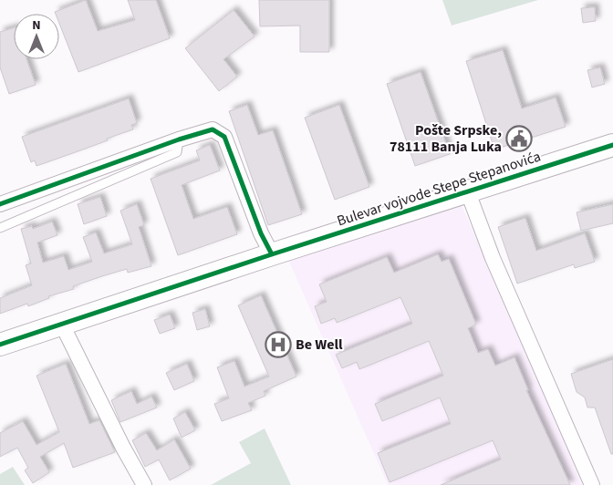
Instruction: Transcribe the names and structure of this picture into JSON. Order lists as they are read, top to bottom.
{
  "streets": {
    "street": ["Bulevar vojvode Stepe Stepanovića"]
  },
  "places": {
    "public building": ["Pošte Srpske, 78111 Banja Luka"],
    "hospital": ["Be Well"]
  },
  "north": "top"
}
